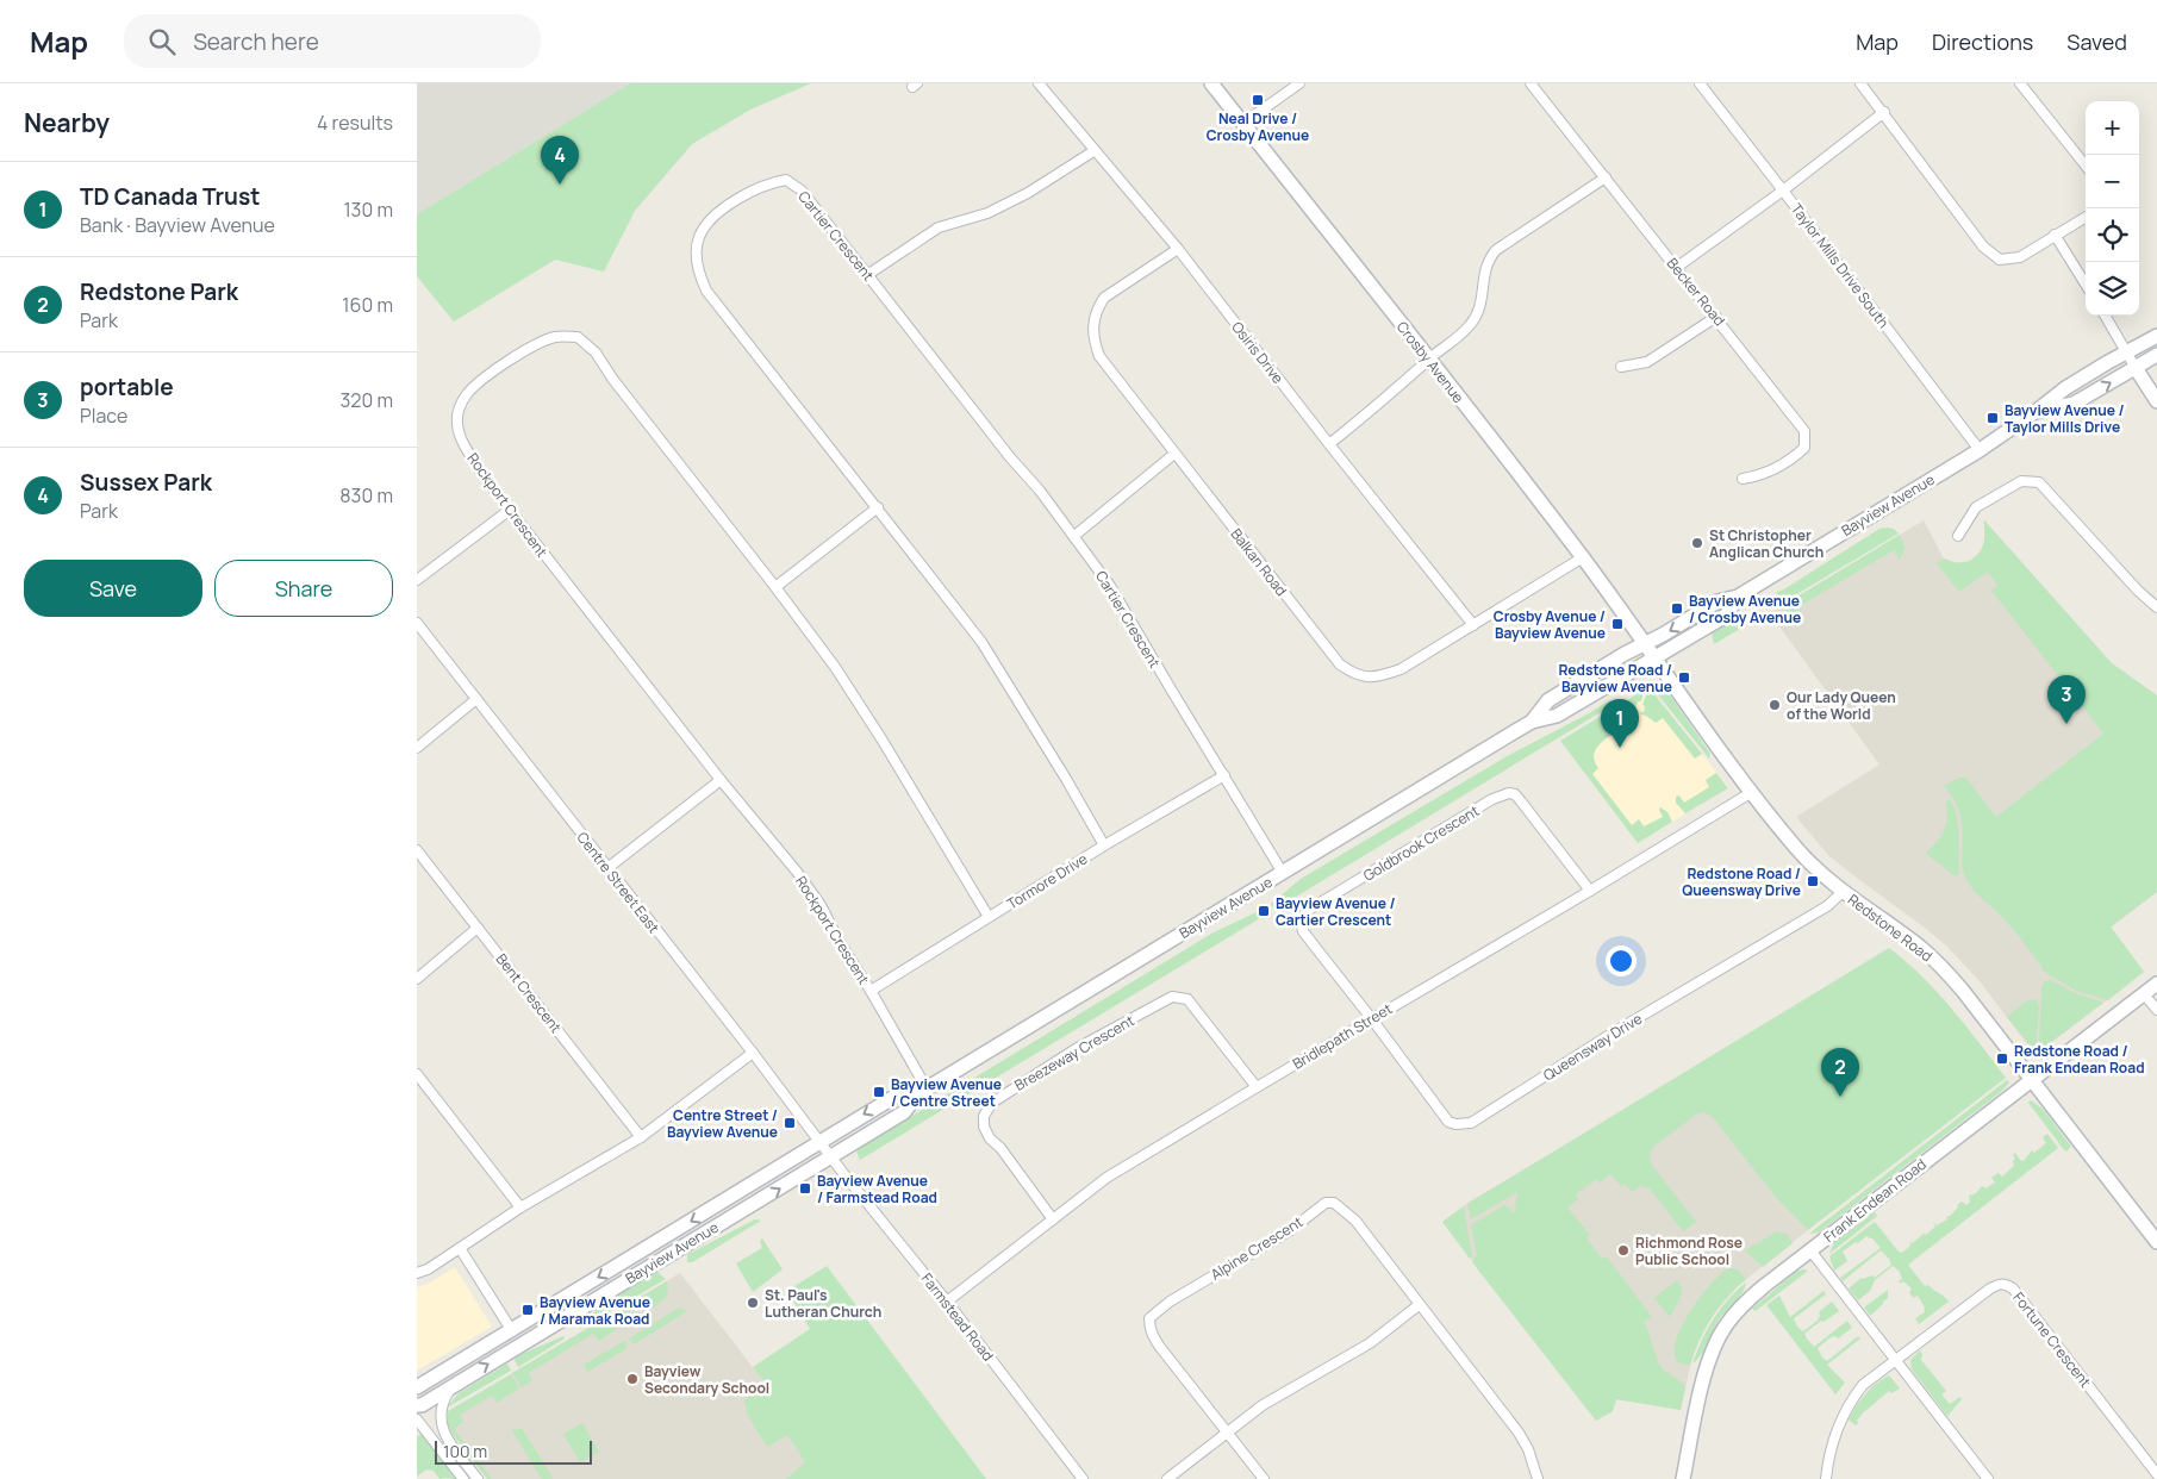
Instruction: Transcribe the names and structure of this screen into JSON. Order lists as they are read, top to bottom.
{
  "streets": {
    "main road": [
      "Crosby Avenue",
      "Bayview Avenue",
      "Redstone Road",
      "Frank Endean Road"
    ],
    "street": [
      "Cartier Crescent",
      "Taylor Mills Drive South",
      "Becker Road",
      "Osiris Drive",
      "Rockport Crescent",
      "Balkan Road",
      "Goldbrook Crescent",
      "Tormore Drive",
      "Centre Street East",
      "Bent Crescent",
      "Bridlepath Street",
      "Queensway Drive",
      "Breezeway Crescent",
      "Alpine Crescent",
      "Farmstead Road",
      "Fortune Crescent"
    ]
  },
  "crossings": [
    ["Cartier Crescent", "Bayview Avenue"],
    ["Cartier Crescent", "Tormore Drive"],
    ["Taylor Mills Drive South", "Bayview Avenue"],
    ["Osiris Drive", "Balkan Road"],
    ["Crosby Avenue", "Bayview Avenue"],
    ["Crosby Avenue", "Balkan Road"],
    ["Crosby Avenue", "Redstone Road"],
    ["Rockport Crescent", "Bayview Avenue"],
    ["Rockport Crescent", "Tormore Drive"],
    ["Bayview Avenue", "Centre Street East"],
    ["Bayview Avenue", "Redstone Road"],
    ["Bayview Avenue", "Farmstead Road"],
    ["Goldbrook Crescent", "Bridlepath Street"],
    ["Goldbrook Crescent", "Queensway Drive"],
    ["Centre Street East", "Farmstead Road"],
    ["Redstone Road", "Bridlepath Street"],
    ["Redstone Road", "Queensway Drive"],
    ["Redstone Road", "Frank Endean Road"],
    ["Bridlepath Street", "Queensway Drive"],
    ["Bridlepath Street", "Breezeway Crescent"],
    ["Bridlepath Street", "Farmstead Road"]
  ],
  "places": {
    "transit": [
      "Neal Drive / Crosby Avenue",
      "Bayview Avenue / Taylor Mills Drive",
      "Bayview Avenue / Crosby Avenue",
      "Crosby Avenue / Bayview Avenue",
      "Redstone Road / Bayview Avenue",
      "Redstone Road / Queensway Drive",
      "Bayview Avenue / Cartier Crescent",
      "Redstone Road / Frank Endean Road",
      "Bayview Avenue / Centre Street",
      "Centre Street / Bayview Avenue",
      "Bayview Avenue / Farmstead Road",
      "Bayview Avenue / Maramak Road"
    ],
    "other": [
      "St Christopher Anglican Church",
      "Our Lady Queen of the World",
      "Richmond Rose Public School",
      "St. Paul's Lutheran Church",
      "Bayview Secondary School"
    ]
  },
  "scale_bar": "100 m",
  "page": {
    "header": "Map",
    "search": "Search here",
    "nav": ["Map", "Directions", "Saved"],
    "heading": ["Nearby", "4 results"],
    "map_buttons": ["+", "−"],
    "pins": [
      "4",
      "3",
      "1",
      "2"
    ],
    "list": [
      {
        "mark": "1",
        "name": "TD Canada Trust",
        "note": "Bank · Bayview Avenue",
        "value": "130 m"
      },
      {
        "mark": "2",
        "name": "Redstone Park",
        "note": "Park",
        "value": "160 m"
      },
      {
        "mark": "3",
        "name": "portable",
        "note": "Place",
        "value": "320 m"
      },
      {
        "mark": "4",
        "name": "Sussex Park",
        "note": "Park",
        "value": "830 m"
      }
    ],
    "buttons": ["Save", "Share"],
    "scale": "100 m"
  }
}
